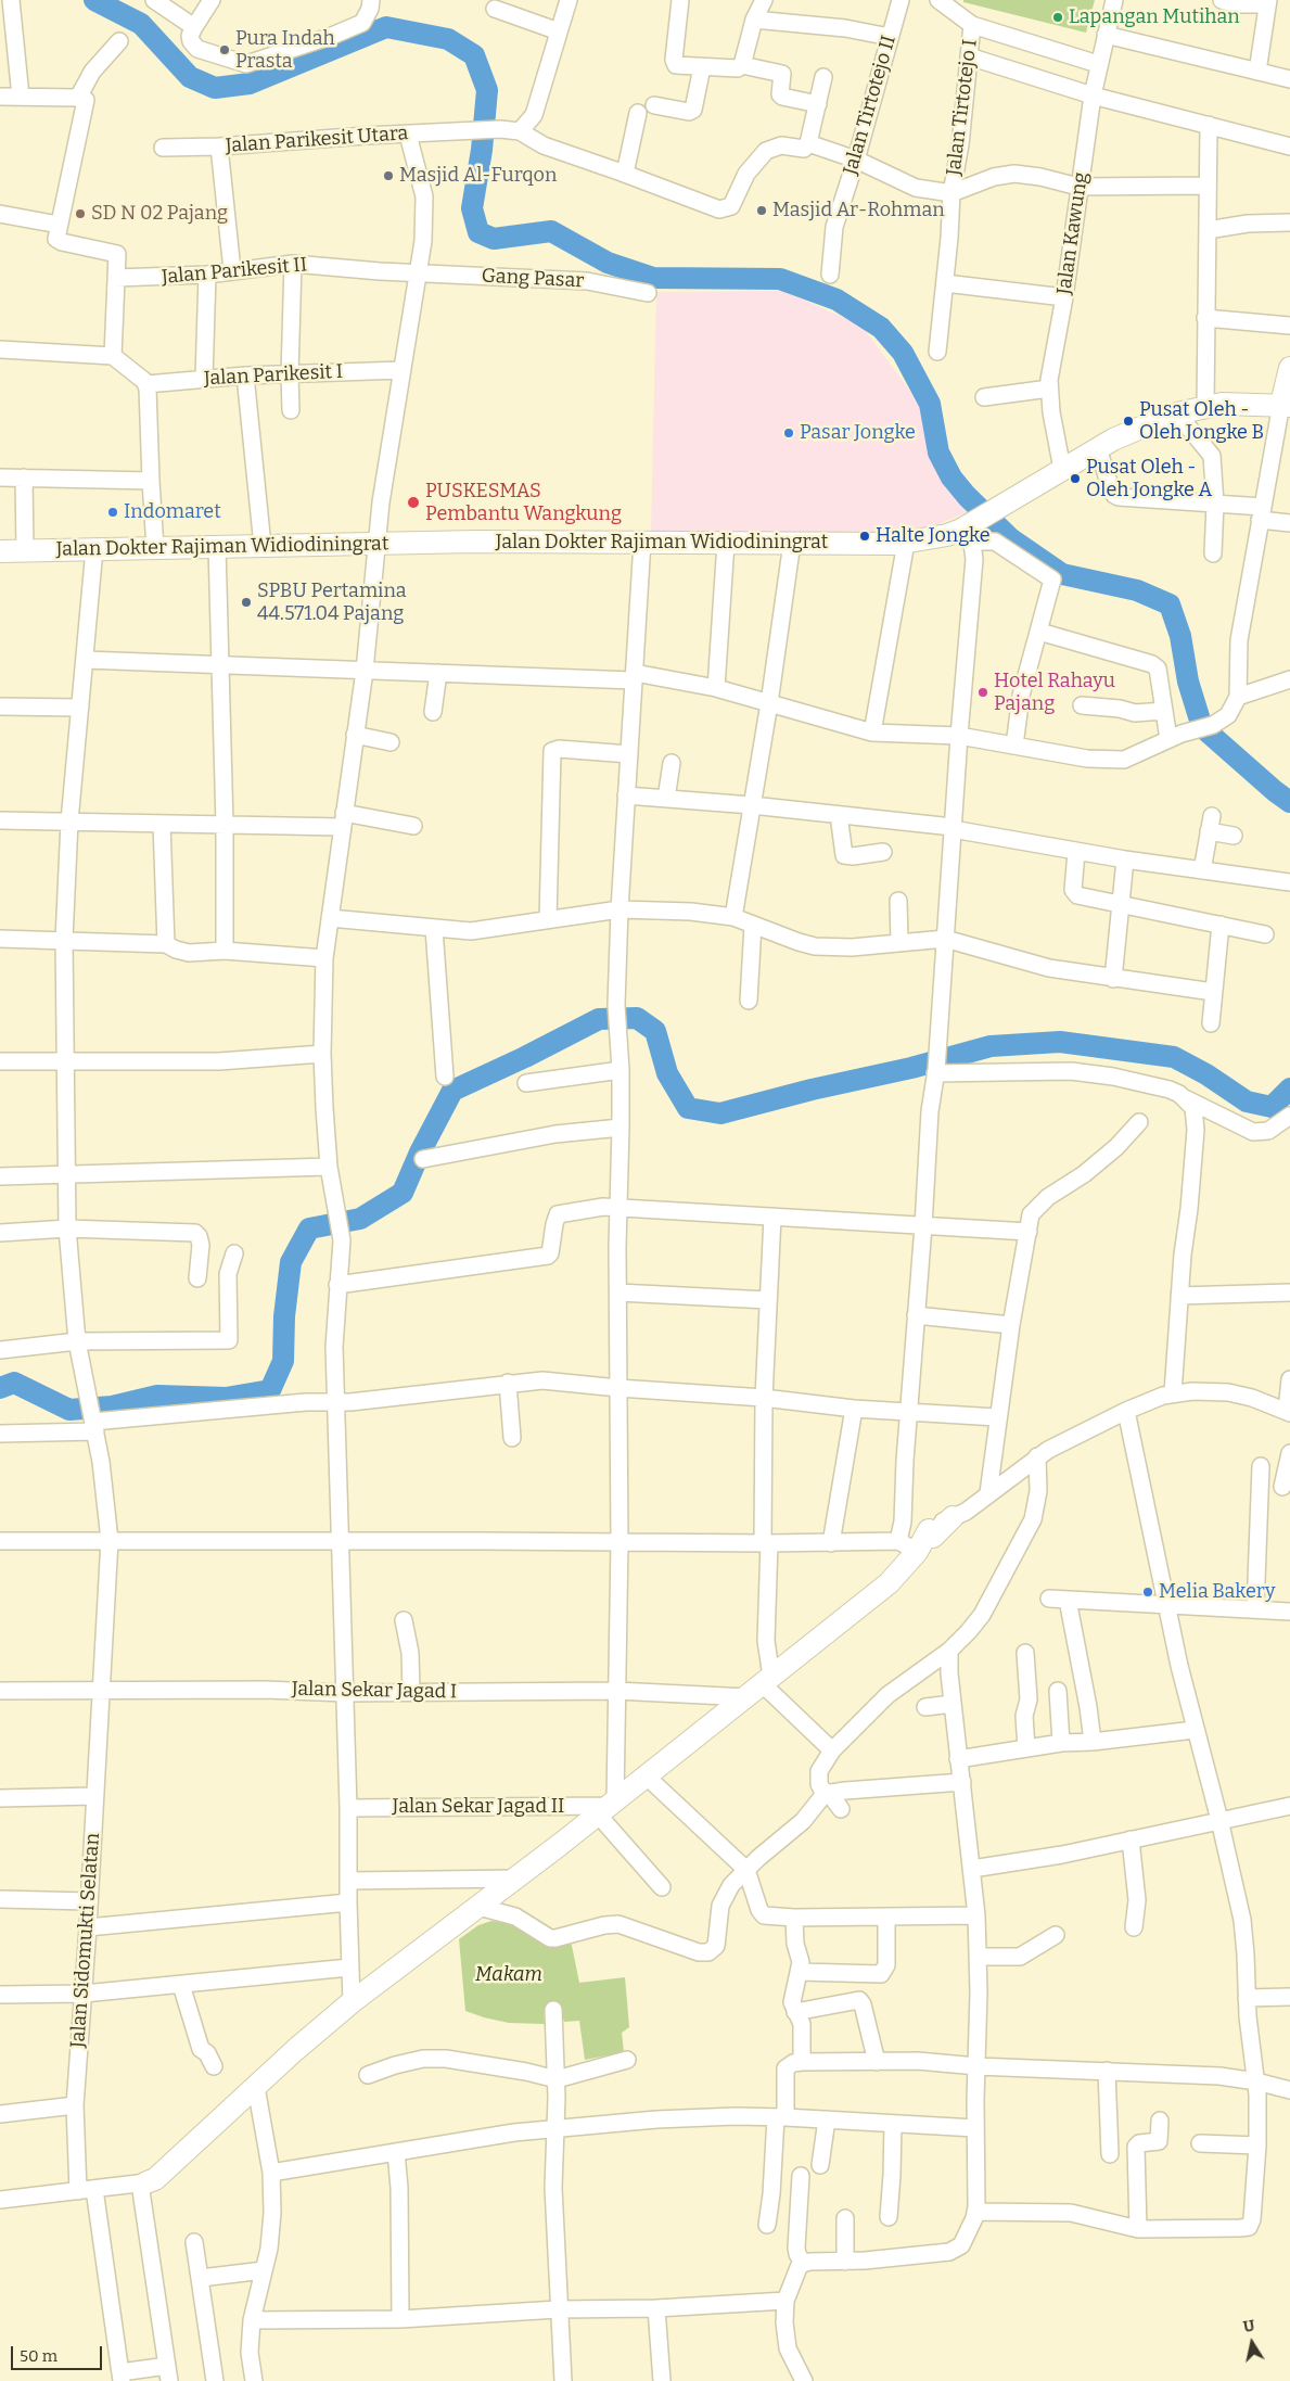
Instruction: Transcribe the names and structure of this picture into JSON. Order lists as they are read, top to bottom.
{
  "streets": {
    "main road": ["Jalan Dokter Rajiman Widiodiningrat"],
    "street": [
      "Jalan Tirtotejo II",
      "Jalan Tirtotejo I",
      "Jalan Parikesit Utara",
      "Jalan Kawung",
      "Jalan Parikesit II",
      "Gang Pasar",
      "Jalan Parikesit I",
      "Jalan Sekar Jagad I",
      "Jalan Sekar Jagad II",
      "Jalan Sidomukti Selatan"
    ]
  },
  "crossings": [
    ["Jalan Kawung", "Jalan Dokter Rajiman Widiodiningrat"],
    ["Jalan Parikesit II", "Gang Pasar"],
    ["Jalan Dokter Rajiman Widiodiningrat", "Jalan Sidomukti Selatan"],
    ["Jalan Sekar Jagad I", "Jalan Sidomukti Selatan"]
  ],
  "parks": ["Makam"],
  "places": [
    "Lapangan Mutihan",
    "Pura Indah Prasta",
    "Masjid Al-Furqon",
    "Masjid Ar-Rohman",
    "SD N 02 Pajang",
    "Pusat Oleh - Oleh Jongke B",
    "Pasar Jongke",
    "Pusat Oleh - Oleh Jongke A",
    "PUSKESMAS Pembantu Wangkung",
    "Indomaret",
    "Halte Jongke",
    "SPBU Pertamina 44.571.04 Pajang",
    "Hotel Rahayu Pajang",
    "Melia Bakery"
  ],
  "scale_bar": "50 m",
  "north": "top"
}
